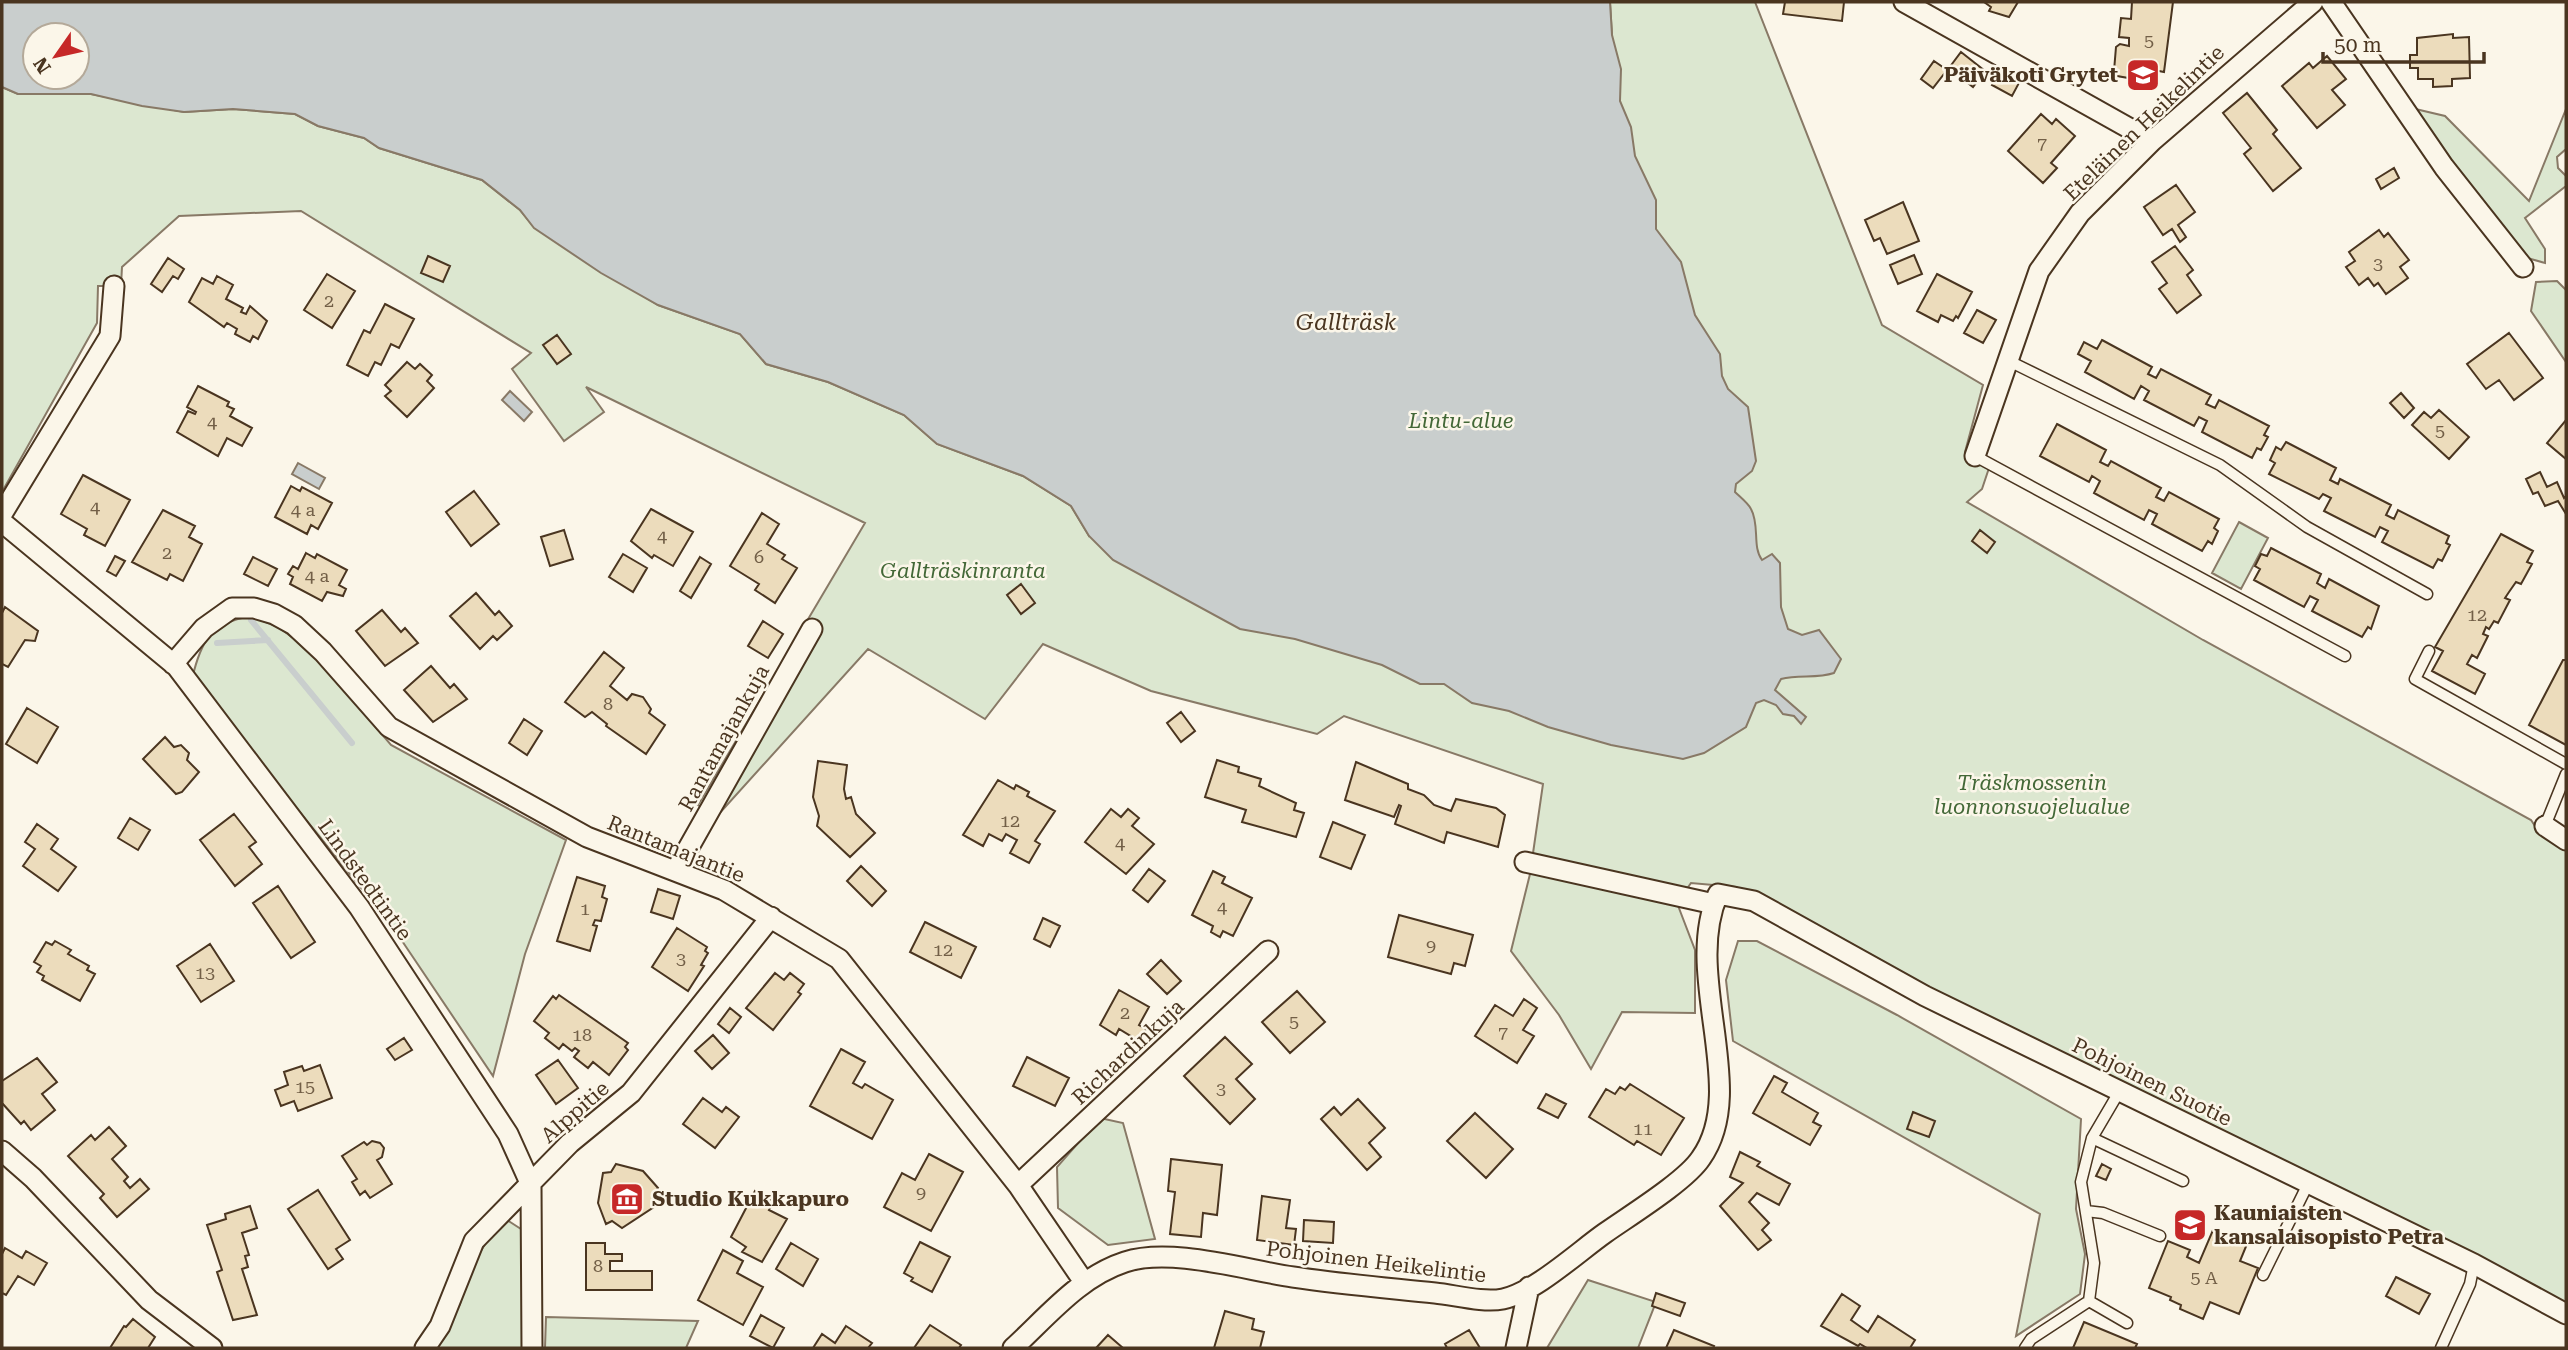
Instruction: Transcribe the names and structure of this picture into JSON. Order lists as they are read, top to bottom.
{
  "streets": {
    "street": [
      "Eteläinen Heikelintie",
      "Rantamajankuja",
      "Rantamajantie",
      "Lindstedtintie",
      "Richardinkuja",
      "Pohjoinen Suotie",
      "Alppitie",
      "Pohjoinen Heikelintie"
    ]
  },
  "crossings": [
    ["Rantamajankuja", "Rantamajantie"],
    ["Rantamajantie", "Lindstedtintie"],
    ["Rantamajantie", "Richardinkuja"],
    ["Rantamajantie", "Alppitie"],
    ["Rantamajantie", "Pohjoinen Heikelintie"],
    ["Lindstedtintie", "Alppitie"],
    ["Pohjoinen Suotie", "Pohjoinen Heikelintie"]
  ],
  "water": ["Gallträsk"],
  "parks": ["Lintu-alue", "Gallträskinranta", "Träskmossenin luonnonsuojelualue"],
  "places": {
    "school or university": ["Päiväkoti Grytet", "Kauniaisten kansalaisopisto Petra"],
    "museum": ["Studio Kukkapuro"]
  },
  "house_numbers": [
    "5",
    "7",
    "3",
    "2",
    "4",
    "5",
    "4",
    "4 a",
    "4",
    "2",
    "6",
    "4 a",
    "12",
    "8",
    "12",
    "4",
    "4",
    "1",
    "9",
    "12",
    "3",
    "13",
    "2",
    "5",
    "7",
    "18",
    "15",
    "3",
    "11",
    "9",
    "8",
    "5 A"
  ],
  "scale_bar": "50 m",
  "north": "bottom left"
}
